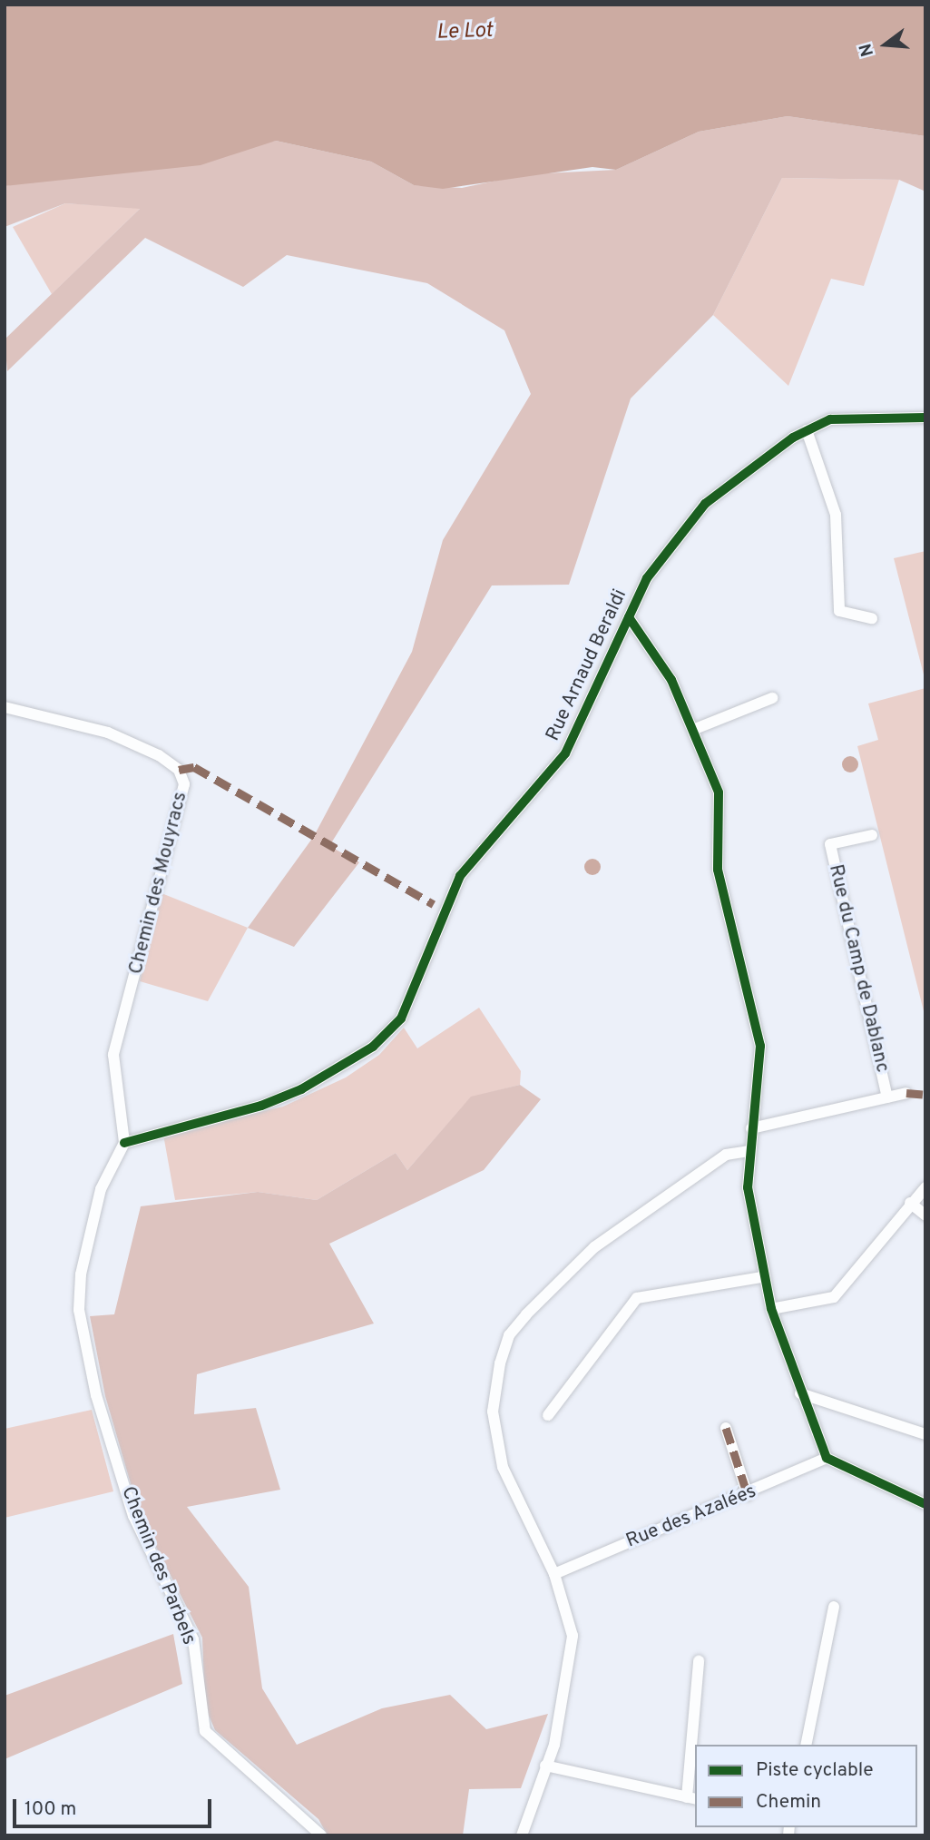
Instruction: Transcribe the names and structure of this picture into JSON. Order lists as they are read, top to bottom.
{
  "streets": {
    "street": [
      "Rue Arnaud Beraldi",
      "Chemin des Mouyracs",
      "Rue du Camp de Dablanc",
      "Rue des Azalées",
      "Chemin des Parbels"
    ]
  },
  "crossings": [
    ["Rue Arnaud Beraldi", "Chemin des Mouyracs"],
    ["Rue Arnaud Beraldi", "Chemin des Parbels"],
    ["Chemin des Mouyracs", "Chemin des Parbels"]
  ],
  "water": ["Le Lot"],
  "legend": ["Piste cyclable", "Chemin"],
  "scale_bar": "100 m",
  "north": "left"
}
